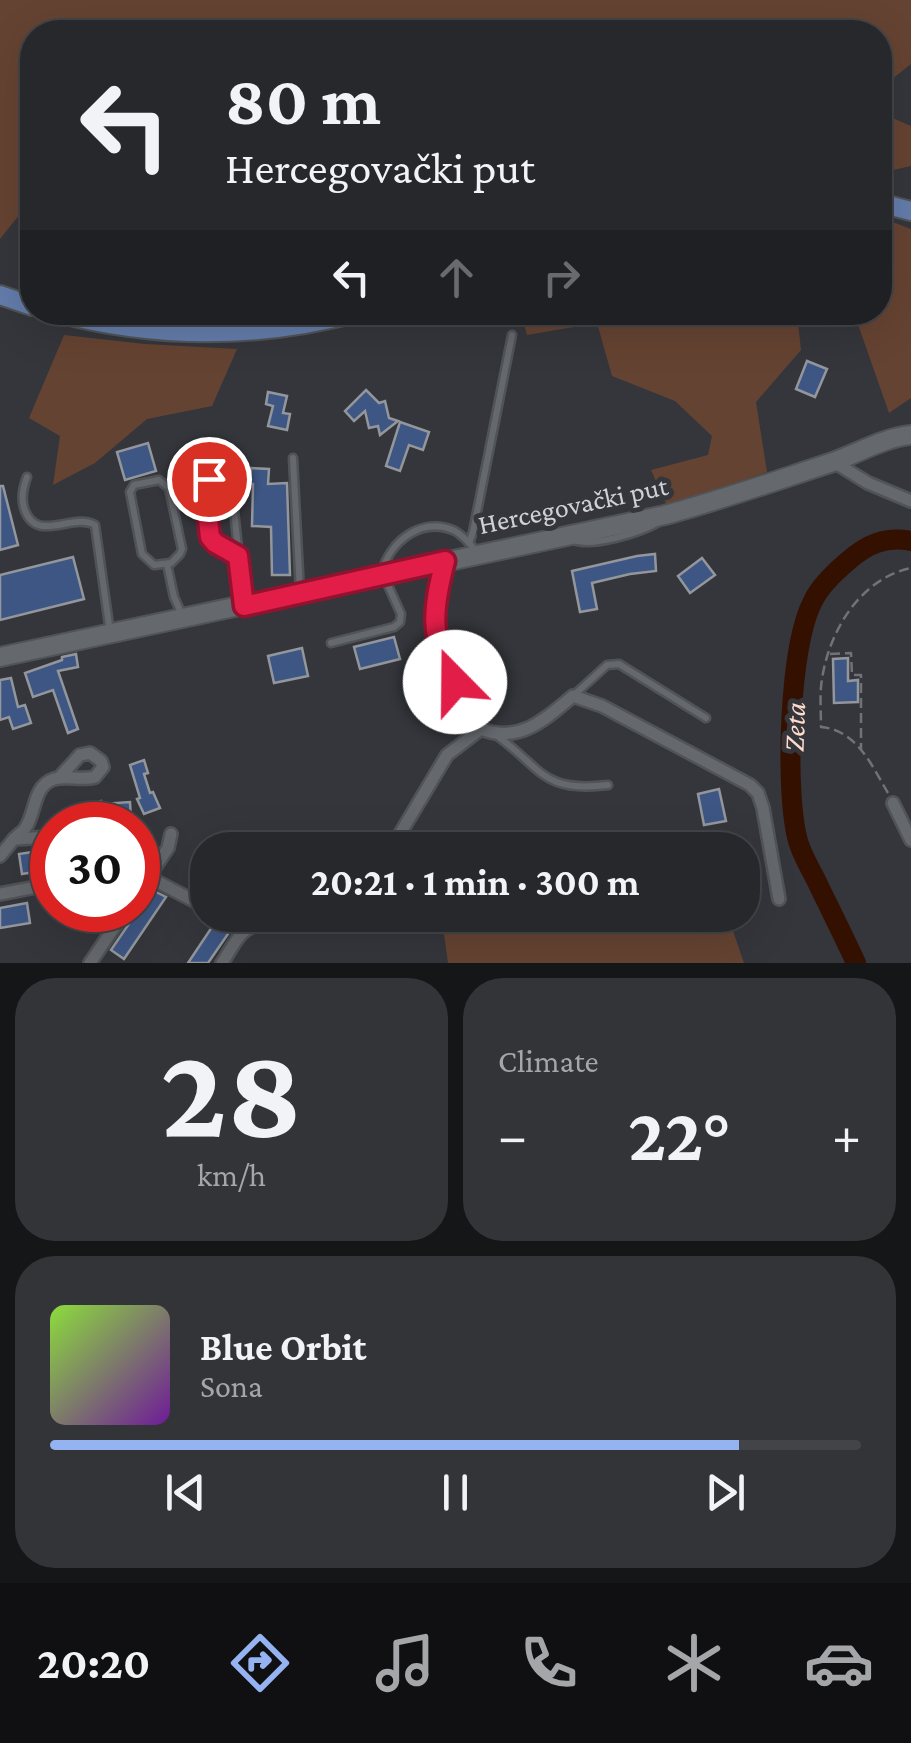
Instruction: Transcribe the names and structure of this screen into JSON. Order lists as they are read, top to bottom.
{
  "streets": {
    "main road": ["Hercegovački put"]
  },
  "water": ["Zeta"],
  "page": {
    "turn": ["80 m", "Hercegovački put"],
    "limit": "30",
    "trip": "20:21 · 1 min · 300 m",
    "tile": [
      ["28", "km/h"],
      "Climate"
    ],
    "heat": ["−", "22°", "+"],
    "song": ["Blue Orbit", "Sona"],
    "tabs": "20:20"
  }
}
